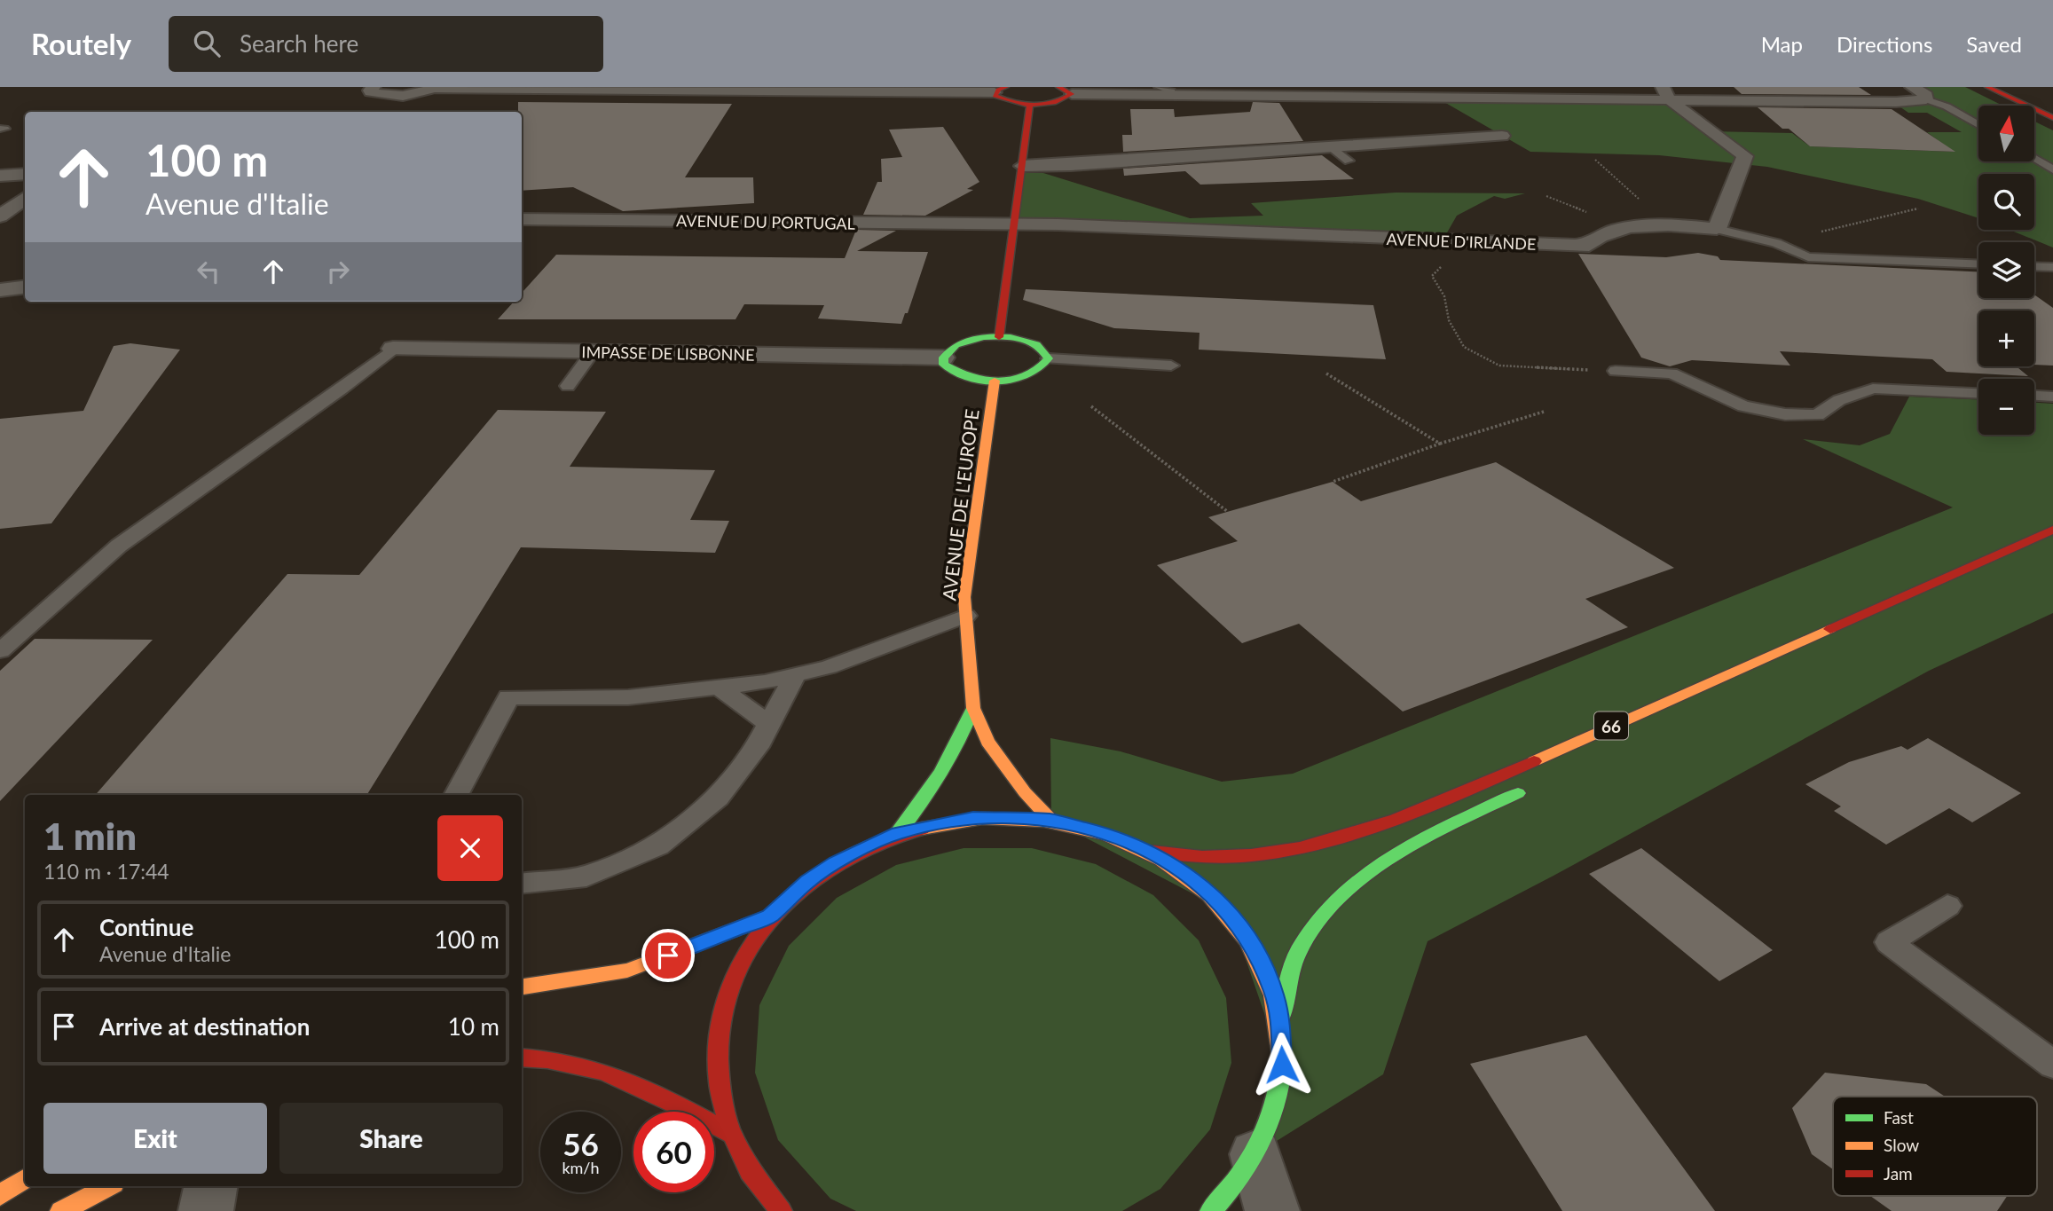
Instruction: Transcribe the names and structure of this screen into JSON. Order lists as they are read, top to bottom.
{
  "streets": {
    "main road": ["AVENUE DE L'EUROPE", "66"],
    "street": ["AVENUE DU PORTUGAL", "AVENUE D'IRLANDE", "IMPASSE DE LISBONNE"]
  },
  "crossings": [
    ["AVENUE DU PORTUGAL", "AVENUE D'IRLANDE"]
  ],
  "legend": ["Fast", "Slow", "Jam"],
  "north": "top",
  "page": {
    "header": "Routely",
    "search": "Search here",
    "nav": ["Map", "Directions", "Saved"],
    "map_buttons": ["+", "−"],
    "turn": ["100 m", "Avenue d'Italie"],
    "heading": ["1 min", "110 m · 17:44"],
    "list": [
      {
        "name": "Continue",
        "note": "Avenue d'Italie",
        "value": "100 m"
      },
      {
        "name": "Arrive at destination",
        "value": "10 m"
      }
    ],
    "buttons": ["Exit", "Share"],
    "speed": "56 km/h",
    "limit": "60"
  }
}
